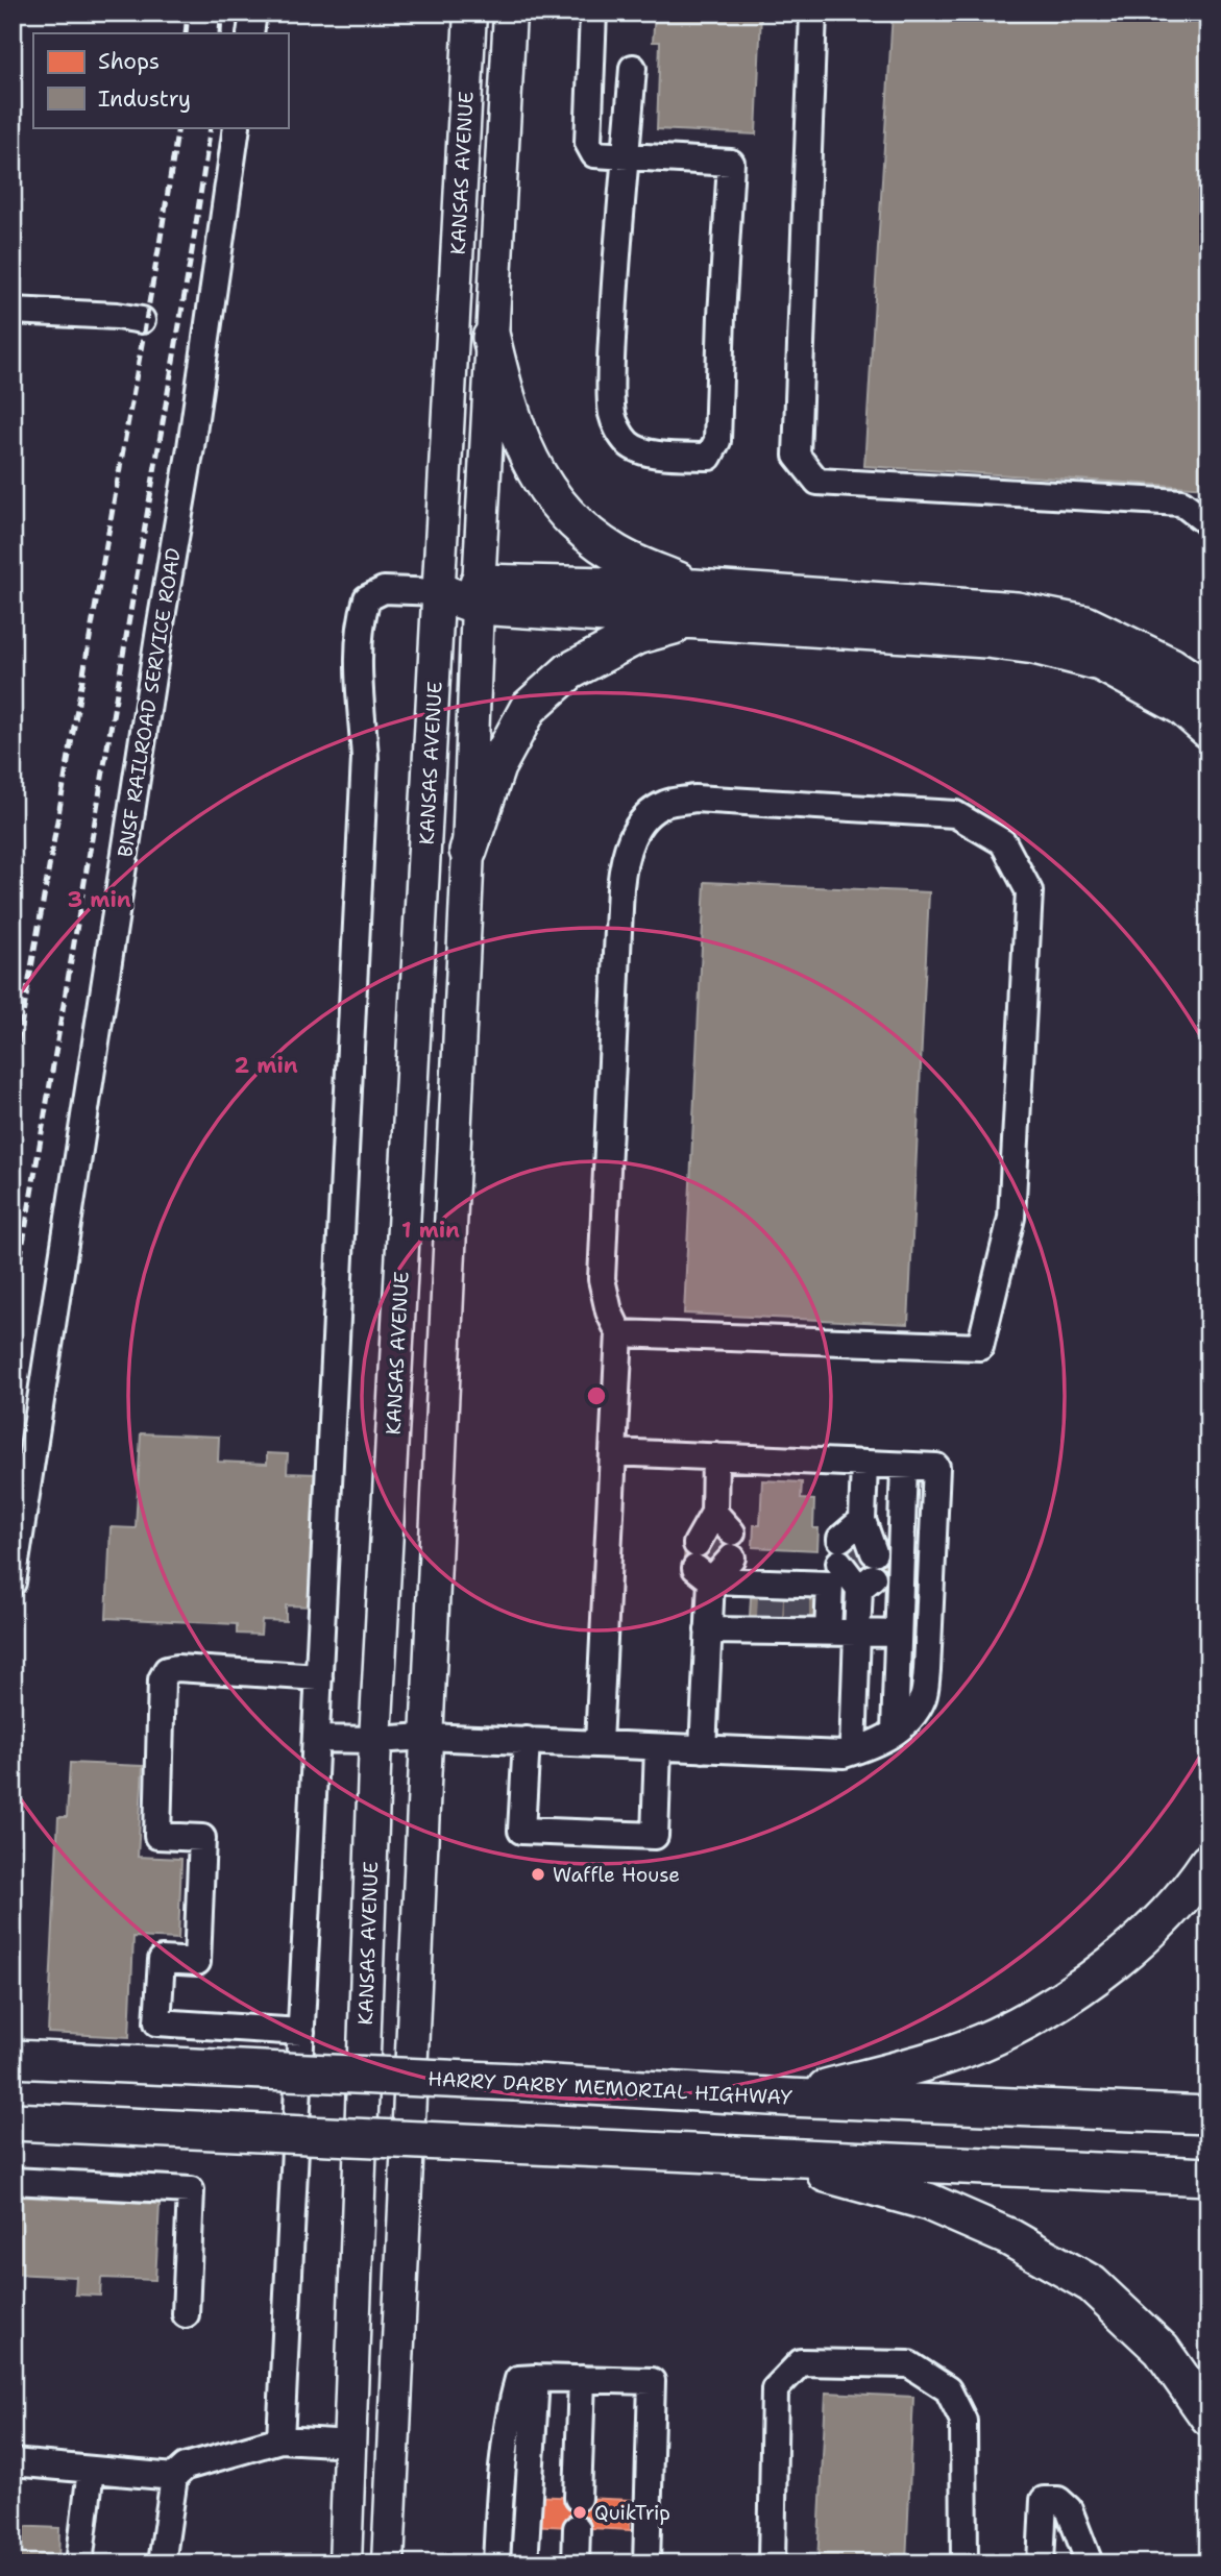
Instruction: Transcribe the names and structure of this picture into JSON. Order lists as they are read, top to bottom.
{
  "streets": {
    "highway": ["HARRY DARBY MEMORIAL HIGHWAY"],
    "main road": ["KANSAS AVENUE"],
    "street": ["BNSF RAILROAD SERVICE ROAD"]
  },
  "places": ["Waffle House", "QuikTrip"],
  "legend": ["Shops", "Industry"],
  "rings": ["3 min", "2 min", "1 min"]
}
